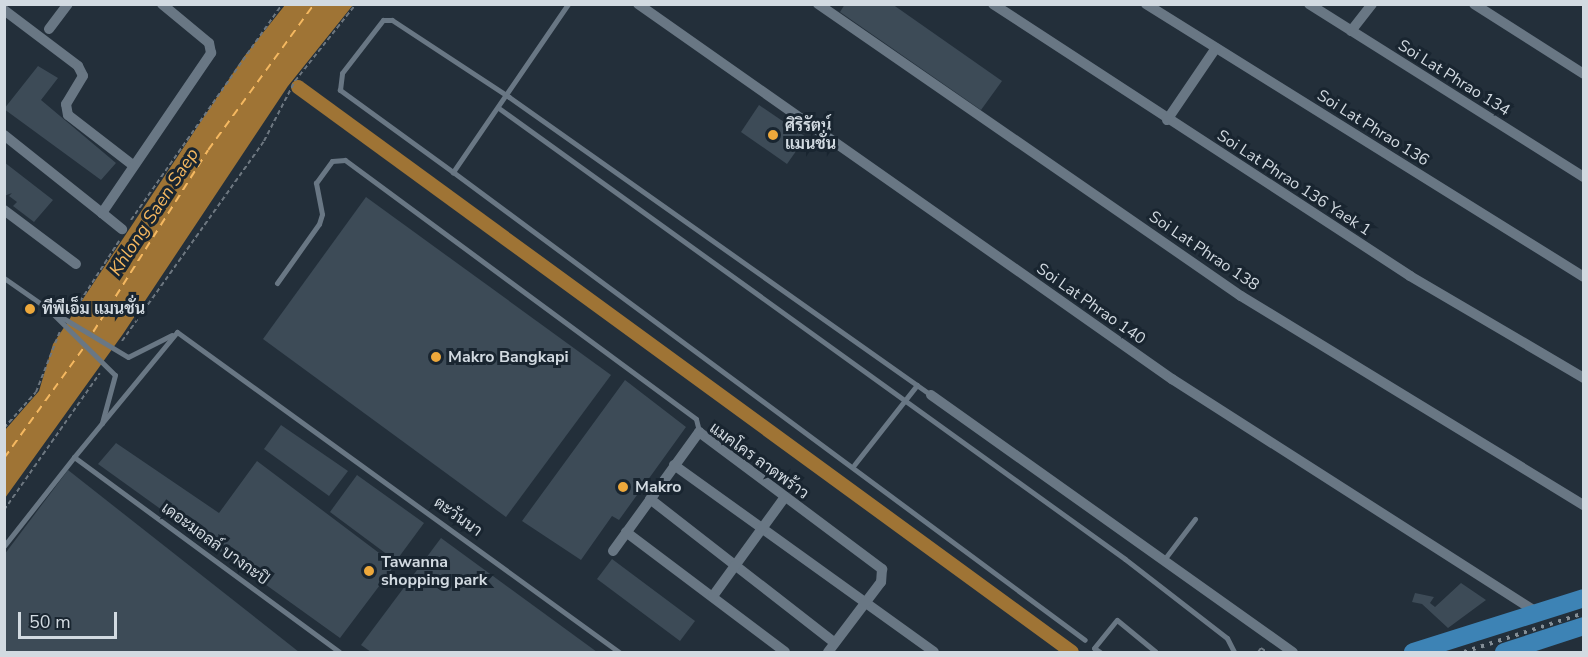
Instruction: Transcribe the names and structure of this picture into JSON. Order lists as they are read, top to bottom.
{
  "streets": {
    "street": [
      "Soi Lat Phrao 134",
      "Soi Lat Phrao 136",
      "Soi Lat Phrao 136 Yaek 1",
      "Soi Lat Phrao 138",
      "Soi Lat Phrao 140",
      "แมคโคร ลาดพร้าว"
    ],
    "lane": ["ตะวันนา", "เดอะมอลล์ บางกะปิ"]
  },
  "water": ["Khlong Saen Saep"],
  "places": [
    "ศิริรัตน์ แมนชั่น",
    "ทีพีเอ็ม แมนชั่น",
    "Makro Bangkapi",
    "Makro",
    "Tawanna shopping park"
  ],
  "scale_bar": "50 m"
}
